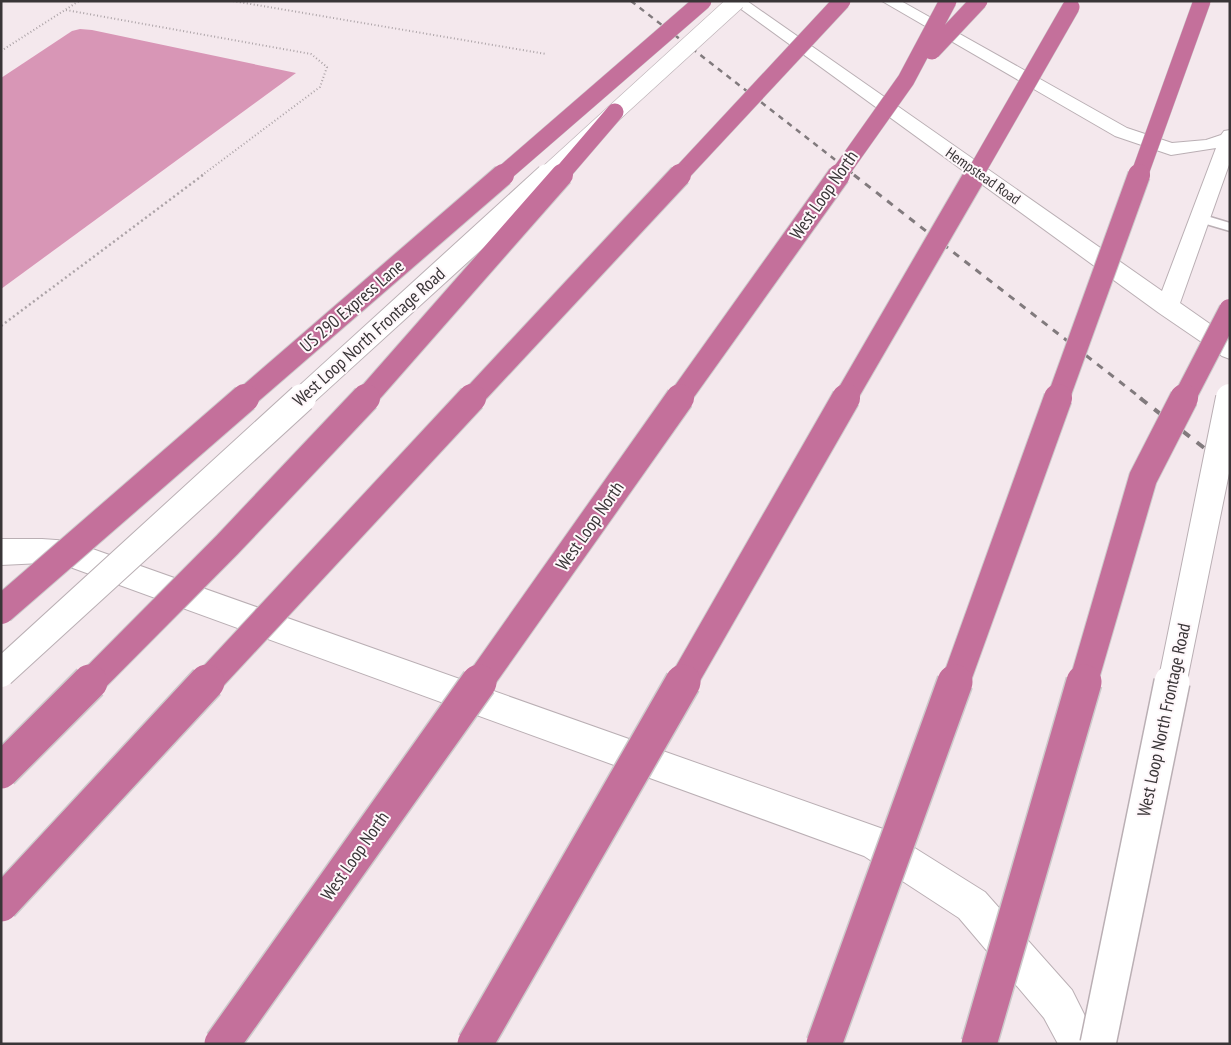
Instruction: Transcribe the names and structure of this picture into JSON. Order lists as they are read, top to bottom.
{
  "streets": {
    "highway": ["West Loop North", "US 290 Express Lane"],
    "main road": ["Hempstead Road", "West Loop North Frontage Road"]
  },
  "crossings": [
    ["Hempstead Road", "West Loop North Frontage Road"]
  ]
}
